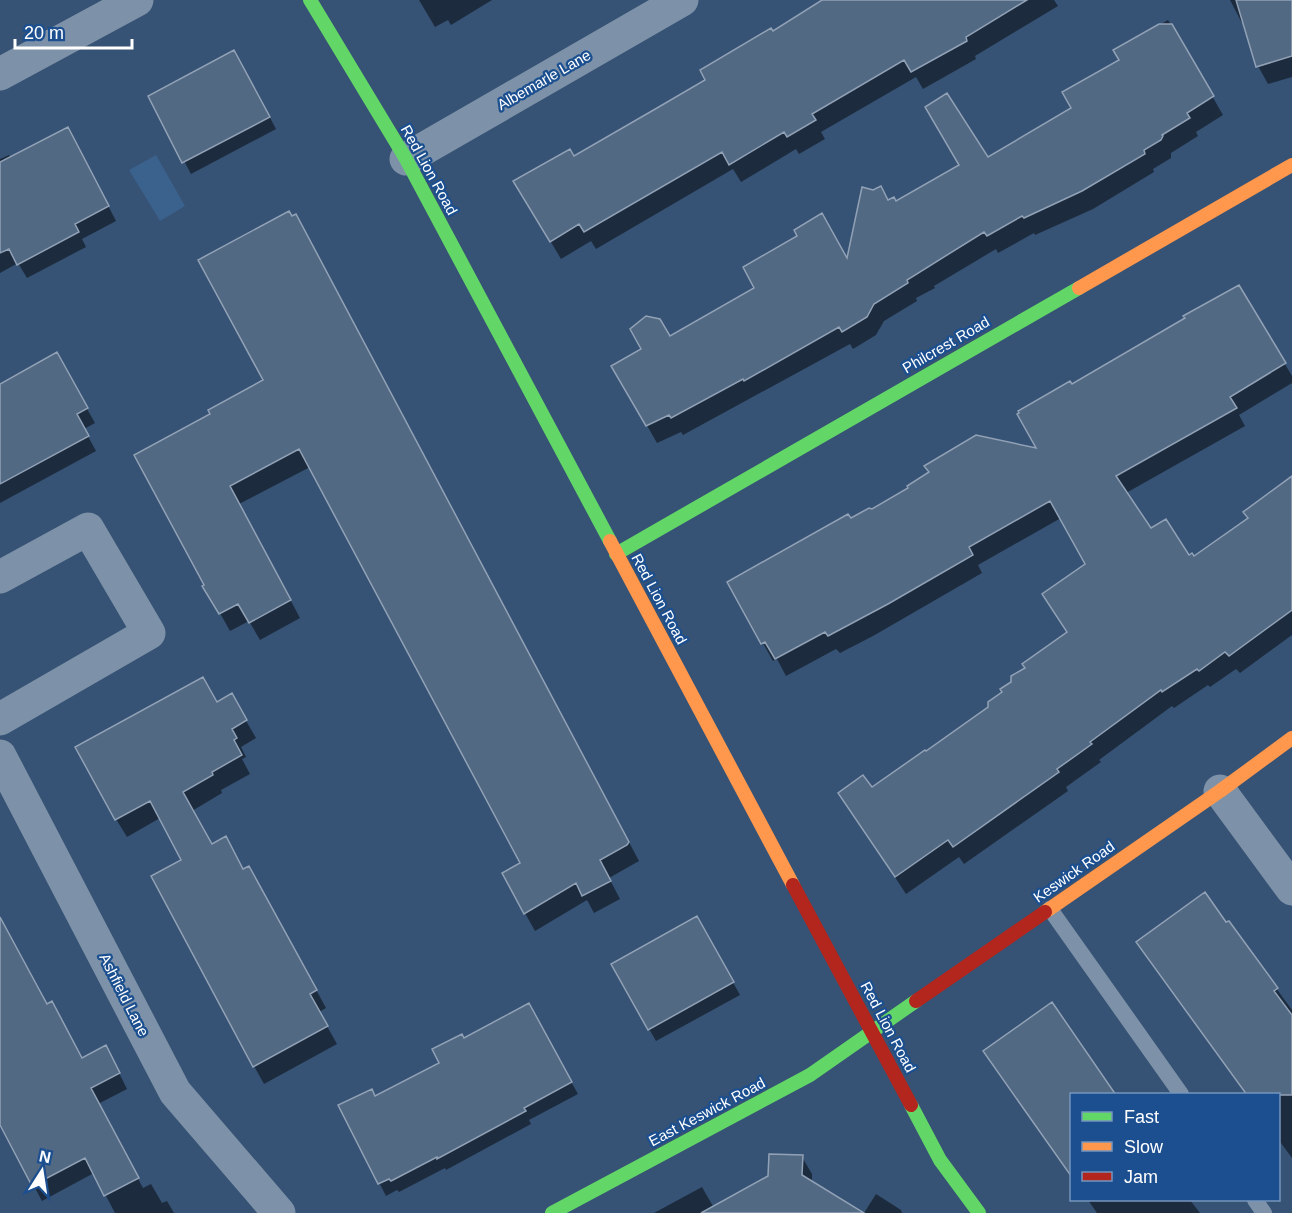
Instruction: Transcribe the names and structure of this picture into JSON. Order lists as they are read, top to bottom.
{
  "streets": {
    "street": [
      "Albemarle Lane",
      "Red Lion Road",
      "Philcrest Road",
      "Keswick Road",
      "Ashfield Lane",
      "East Keswick Road"
    ]
  },
  "crossings": [
    ["Albemarle Lane", "Red Lion Road"],
    ["Red Lion Road", "Philcrest Road"],
    ["Red Lion Road", "Keswick Road"],
    ["Red Lion Road", "East Keswick Road"],
    ["Keswick Road", "East Keswick Road"]
  ],
  "legend": ["Fast", "Slow", "Jam"],
  "scale_bar": "20 m",
  "north": "top"
}
